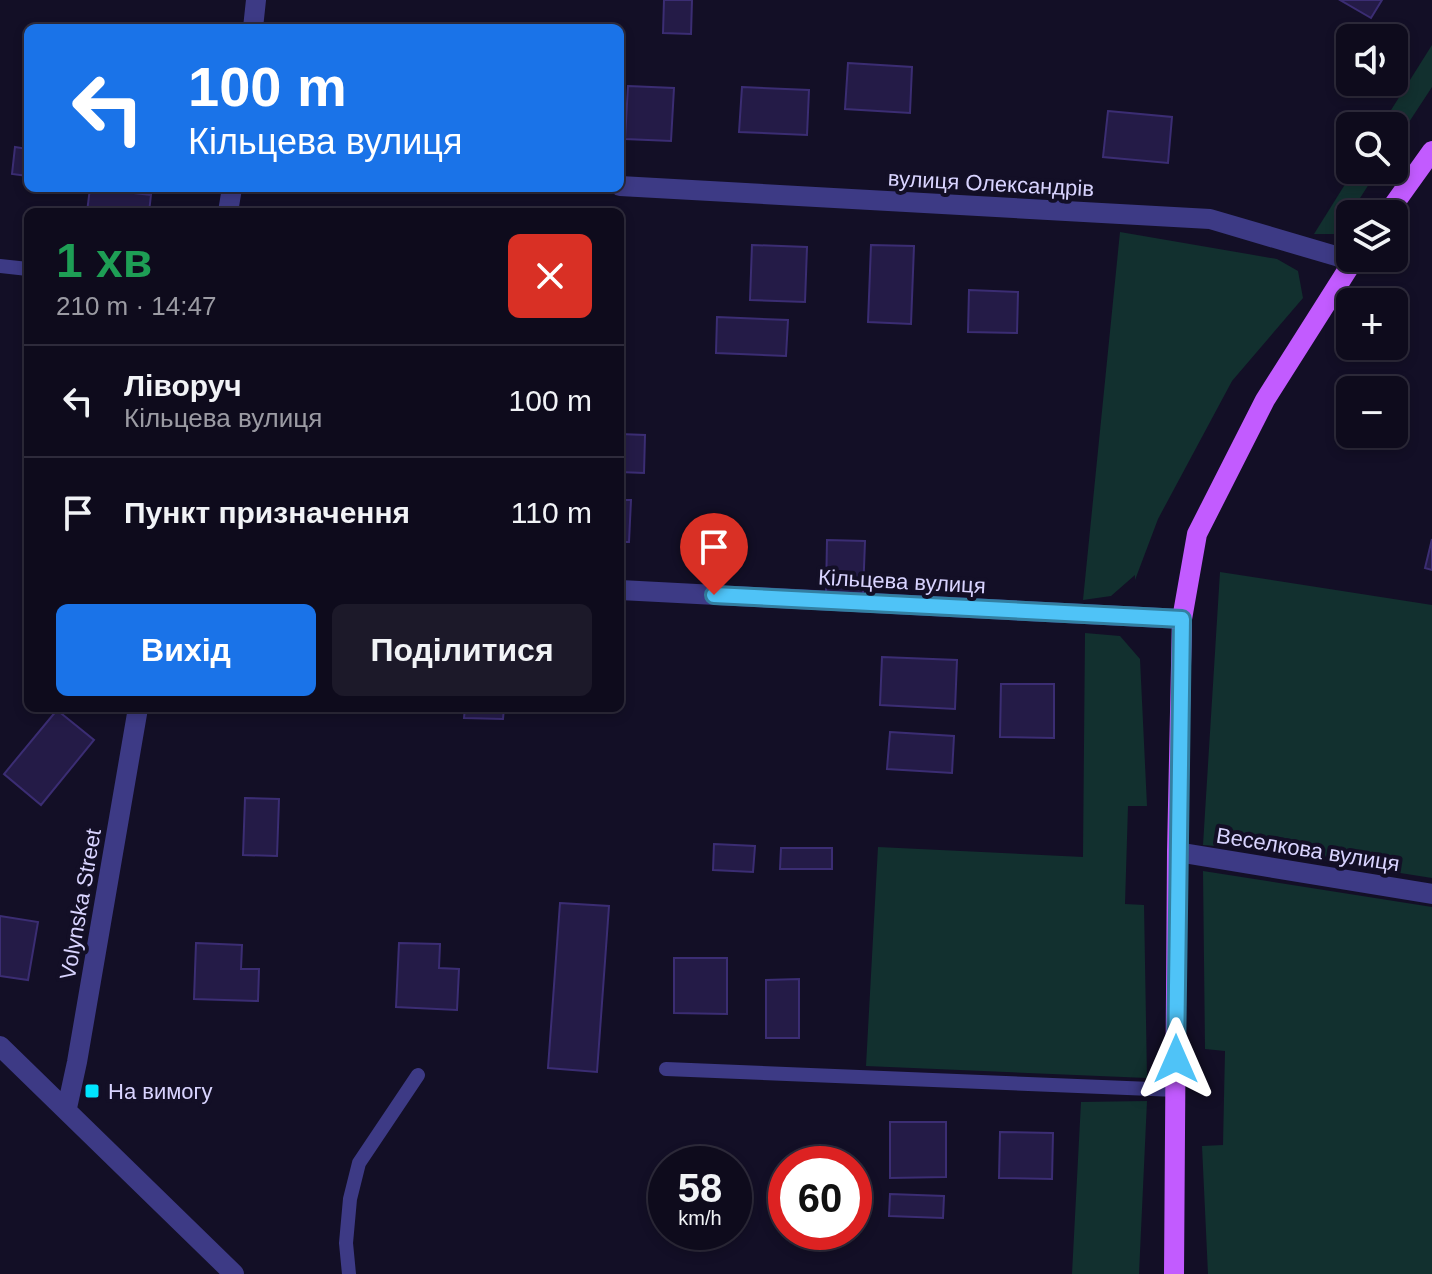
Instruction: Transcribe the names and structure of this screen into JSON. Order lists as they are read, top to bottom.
{
  "streets": {
    "street": [
      "вулиця Олександрів",
      "Кільцева вулиця",
      "Веселкова вулиця",
      "Volynska Street"
    ]
  },
  "places": {
    "transit": ["На вимогу"]
  },
  "page": {
    "map_buttons": ["+", "−"],
    "turn": ["100 m", "Кільцева вулиця"],
    "heading": ["1 хв", "210 m · 14:47"],
    "list": [
      {
        "name": "Ліворуч",
        "note": "Кільцева вулиця",
        "value": "100 m"
      },
      {
        "name": "Пункт призначення",
        "value": "110 m"
      }
    ],
    "buttons": ["Вихід", "Поділитися"],
    "speed": "58 km/h",
    "limit": "60"
  }
}
